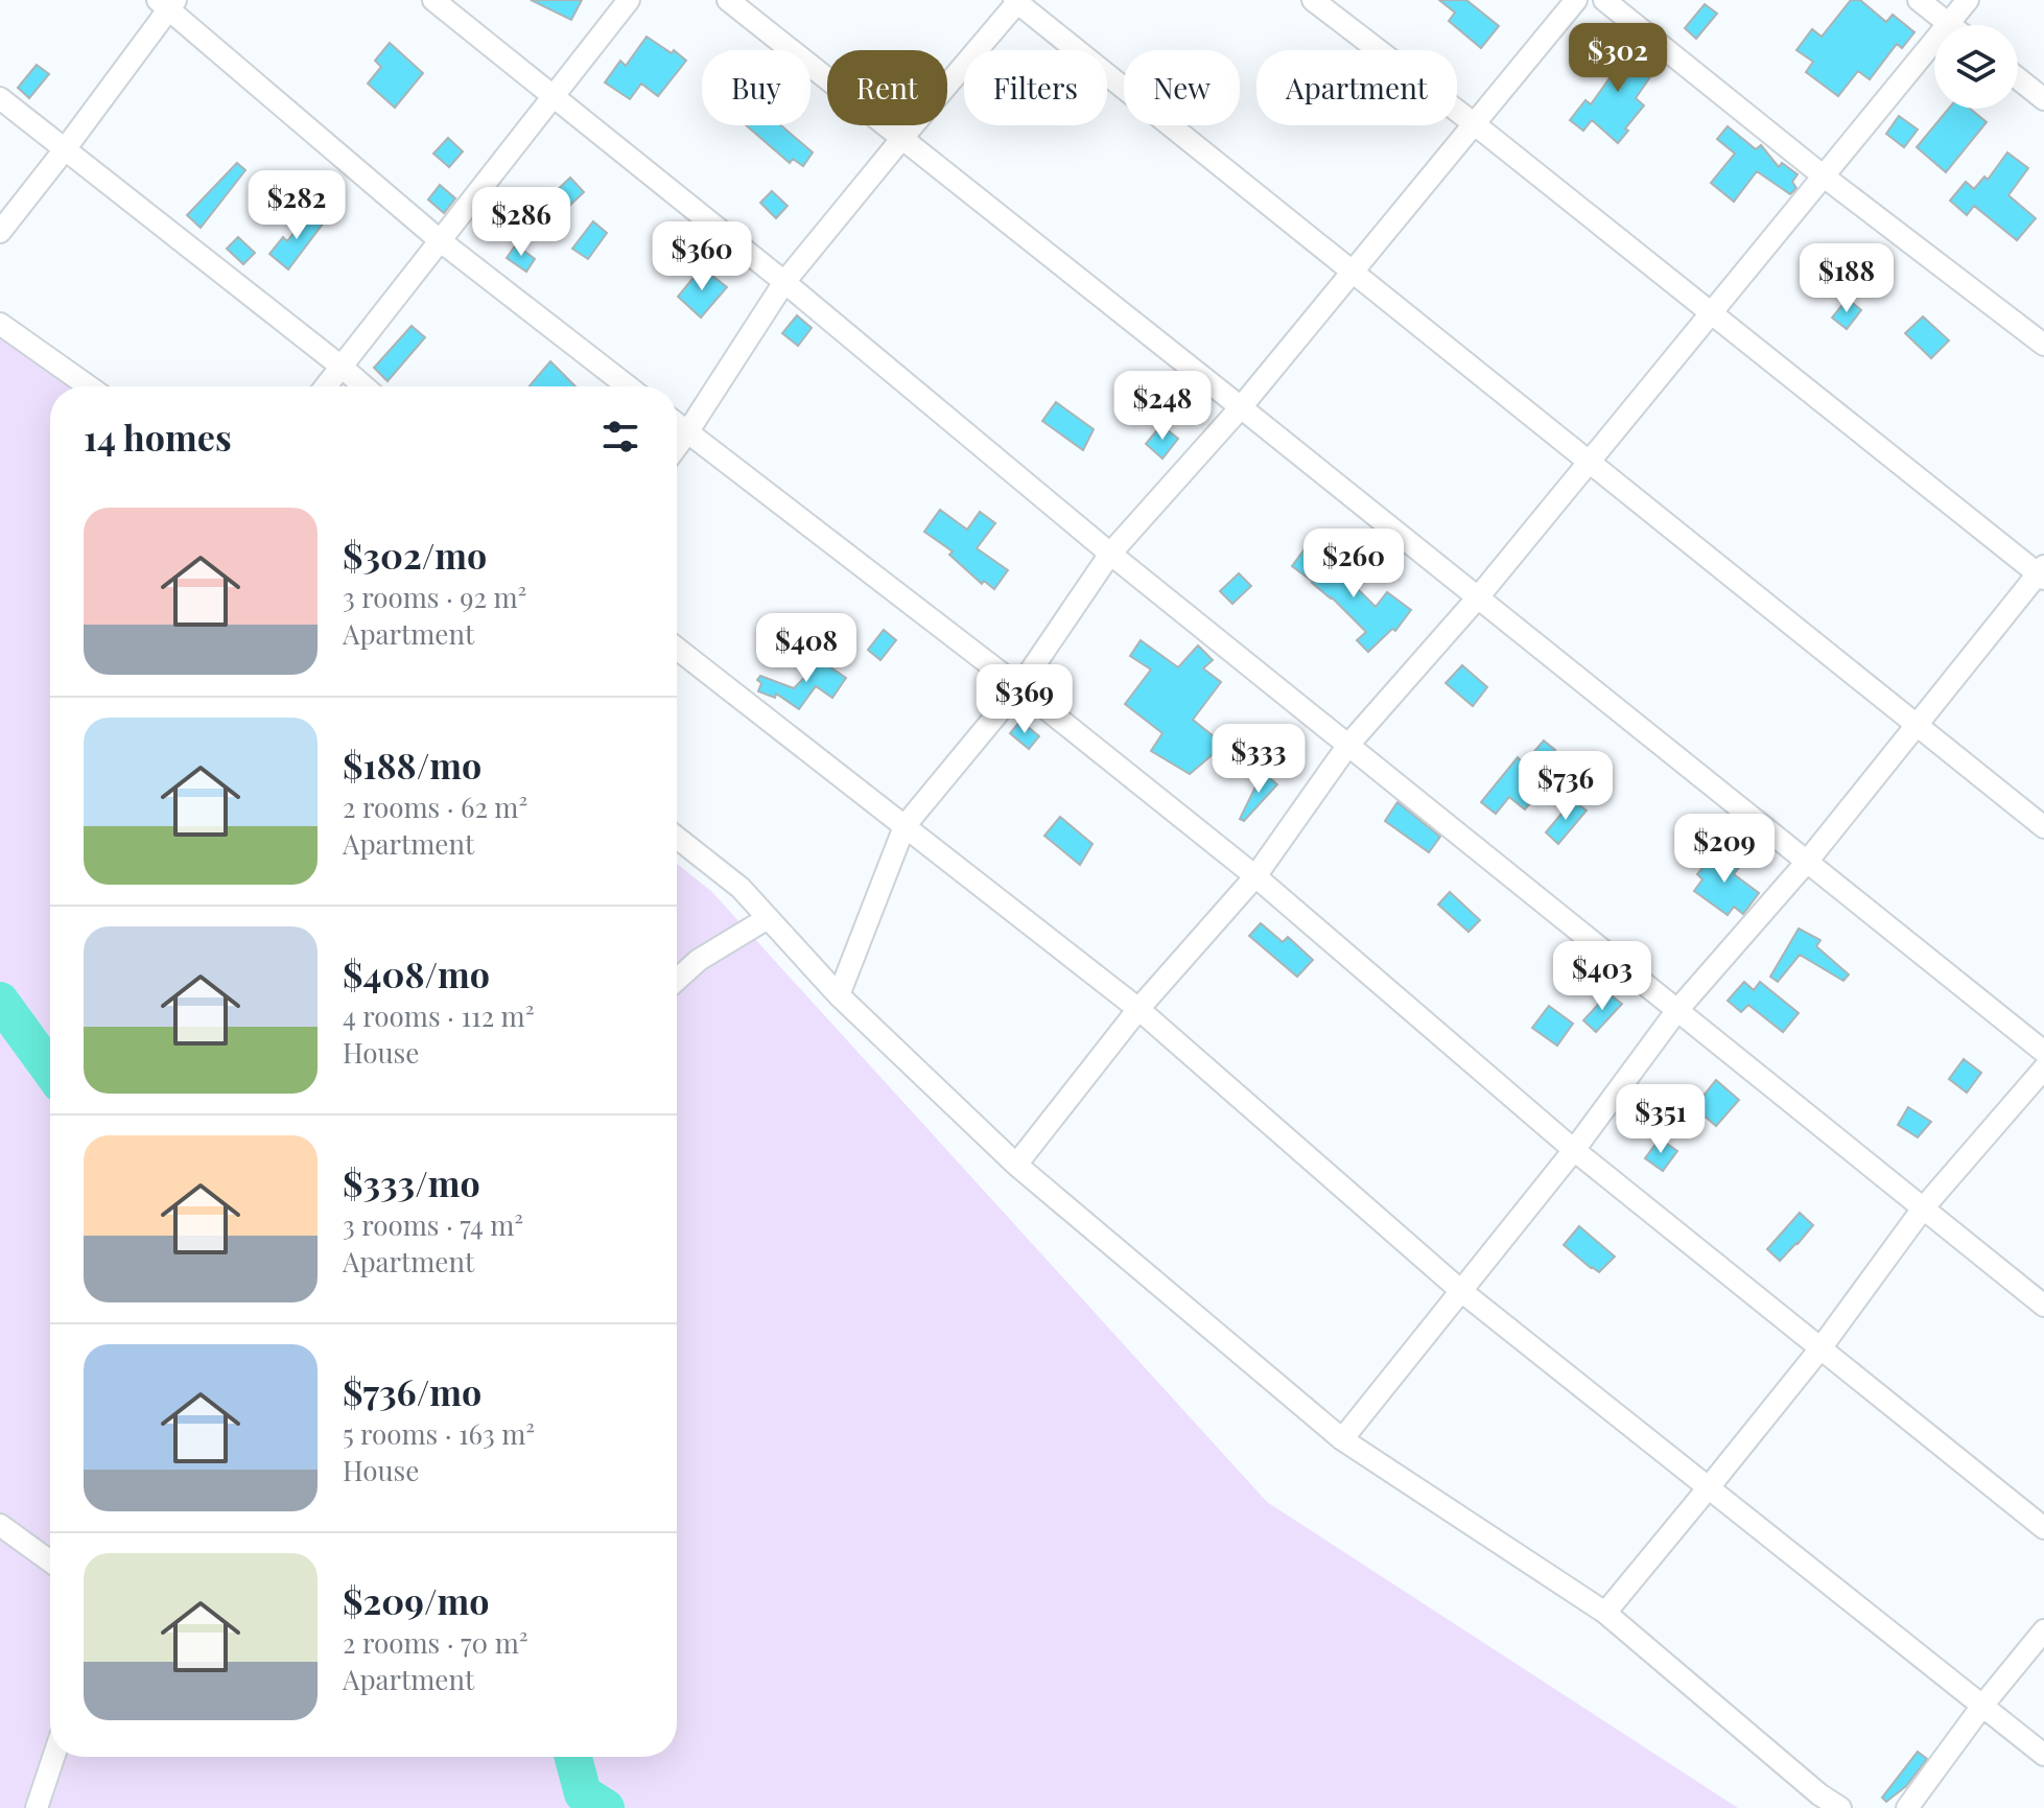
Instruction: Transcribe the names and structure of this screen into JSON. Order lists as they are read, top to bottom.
{
  "page": {
    "price": [
      "$302",
      "$282",
      "$286",
      "$360",
      "$188",
      "$248",
      "$260",
      "$408",
      "$369",
      "$333",
      "$736",
      "$209",
      "$403",
      "$351"
    ],
    "chip": [
      "Buy",
      "Rent",
      "Filters",
      "New",
      "Apartment"
    ],
    "heading": "14 homes",
    "list": [
      {
        "name": "$302/mo",
        "note": "3 rooms · 92 m² · Apartment"
      },
      {
        "name": "$188/mo",
        "note": "2 rooms · 62 m² · Apartment"
      },
      {
        "name": "$408/mo",
        "note": "4 rooms · 112 m² · House"
      },
      {
        "name": "$333/mo",
        "note": "3 rooms · 74 m² · Apartment"
      },
      {
        "name": "$736/mo",
        "note": "5 rooms · 163 m² · House"
      },
      {
        "name": "$209/mo",
        "note": "2 rooms · 70 m² · Apartment"
      }
    ]
  }
}
